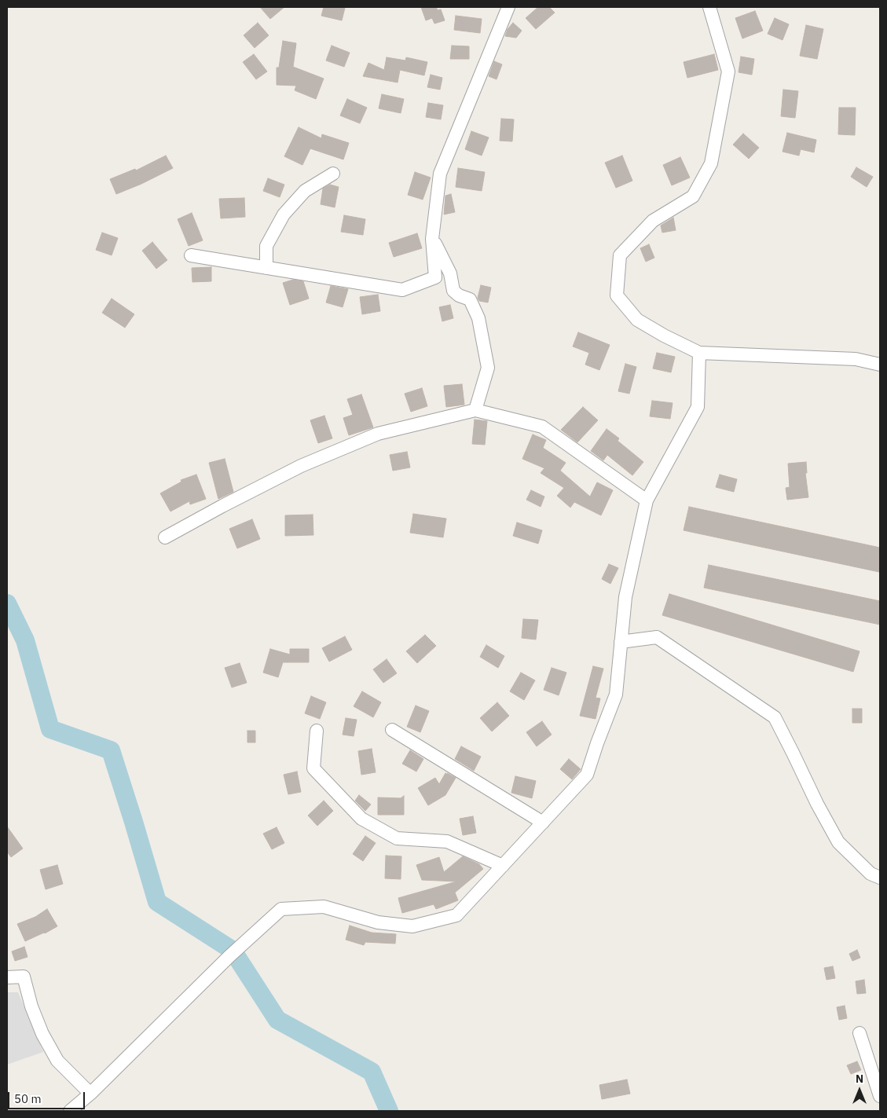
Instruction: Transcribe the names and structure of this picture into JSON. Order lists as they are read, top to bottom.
{
  "scale_bar": "50 m",
  "north": "top"
}
